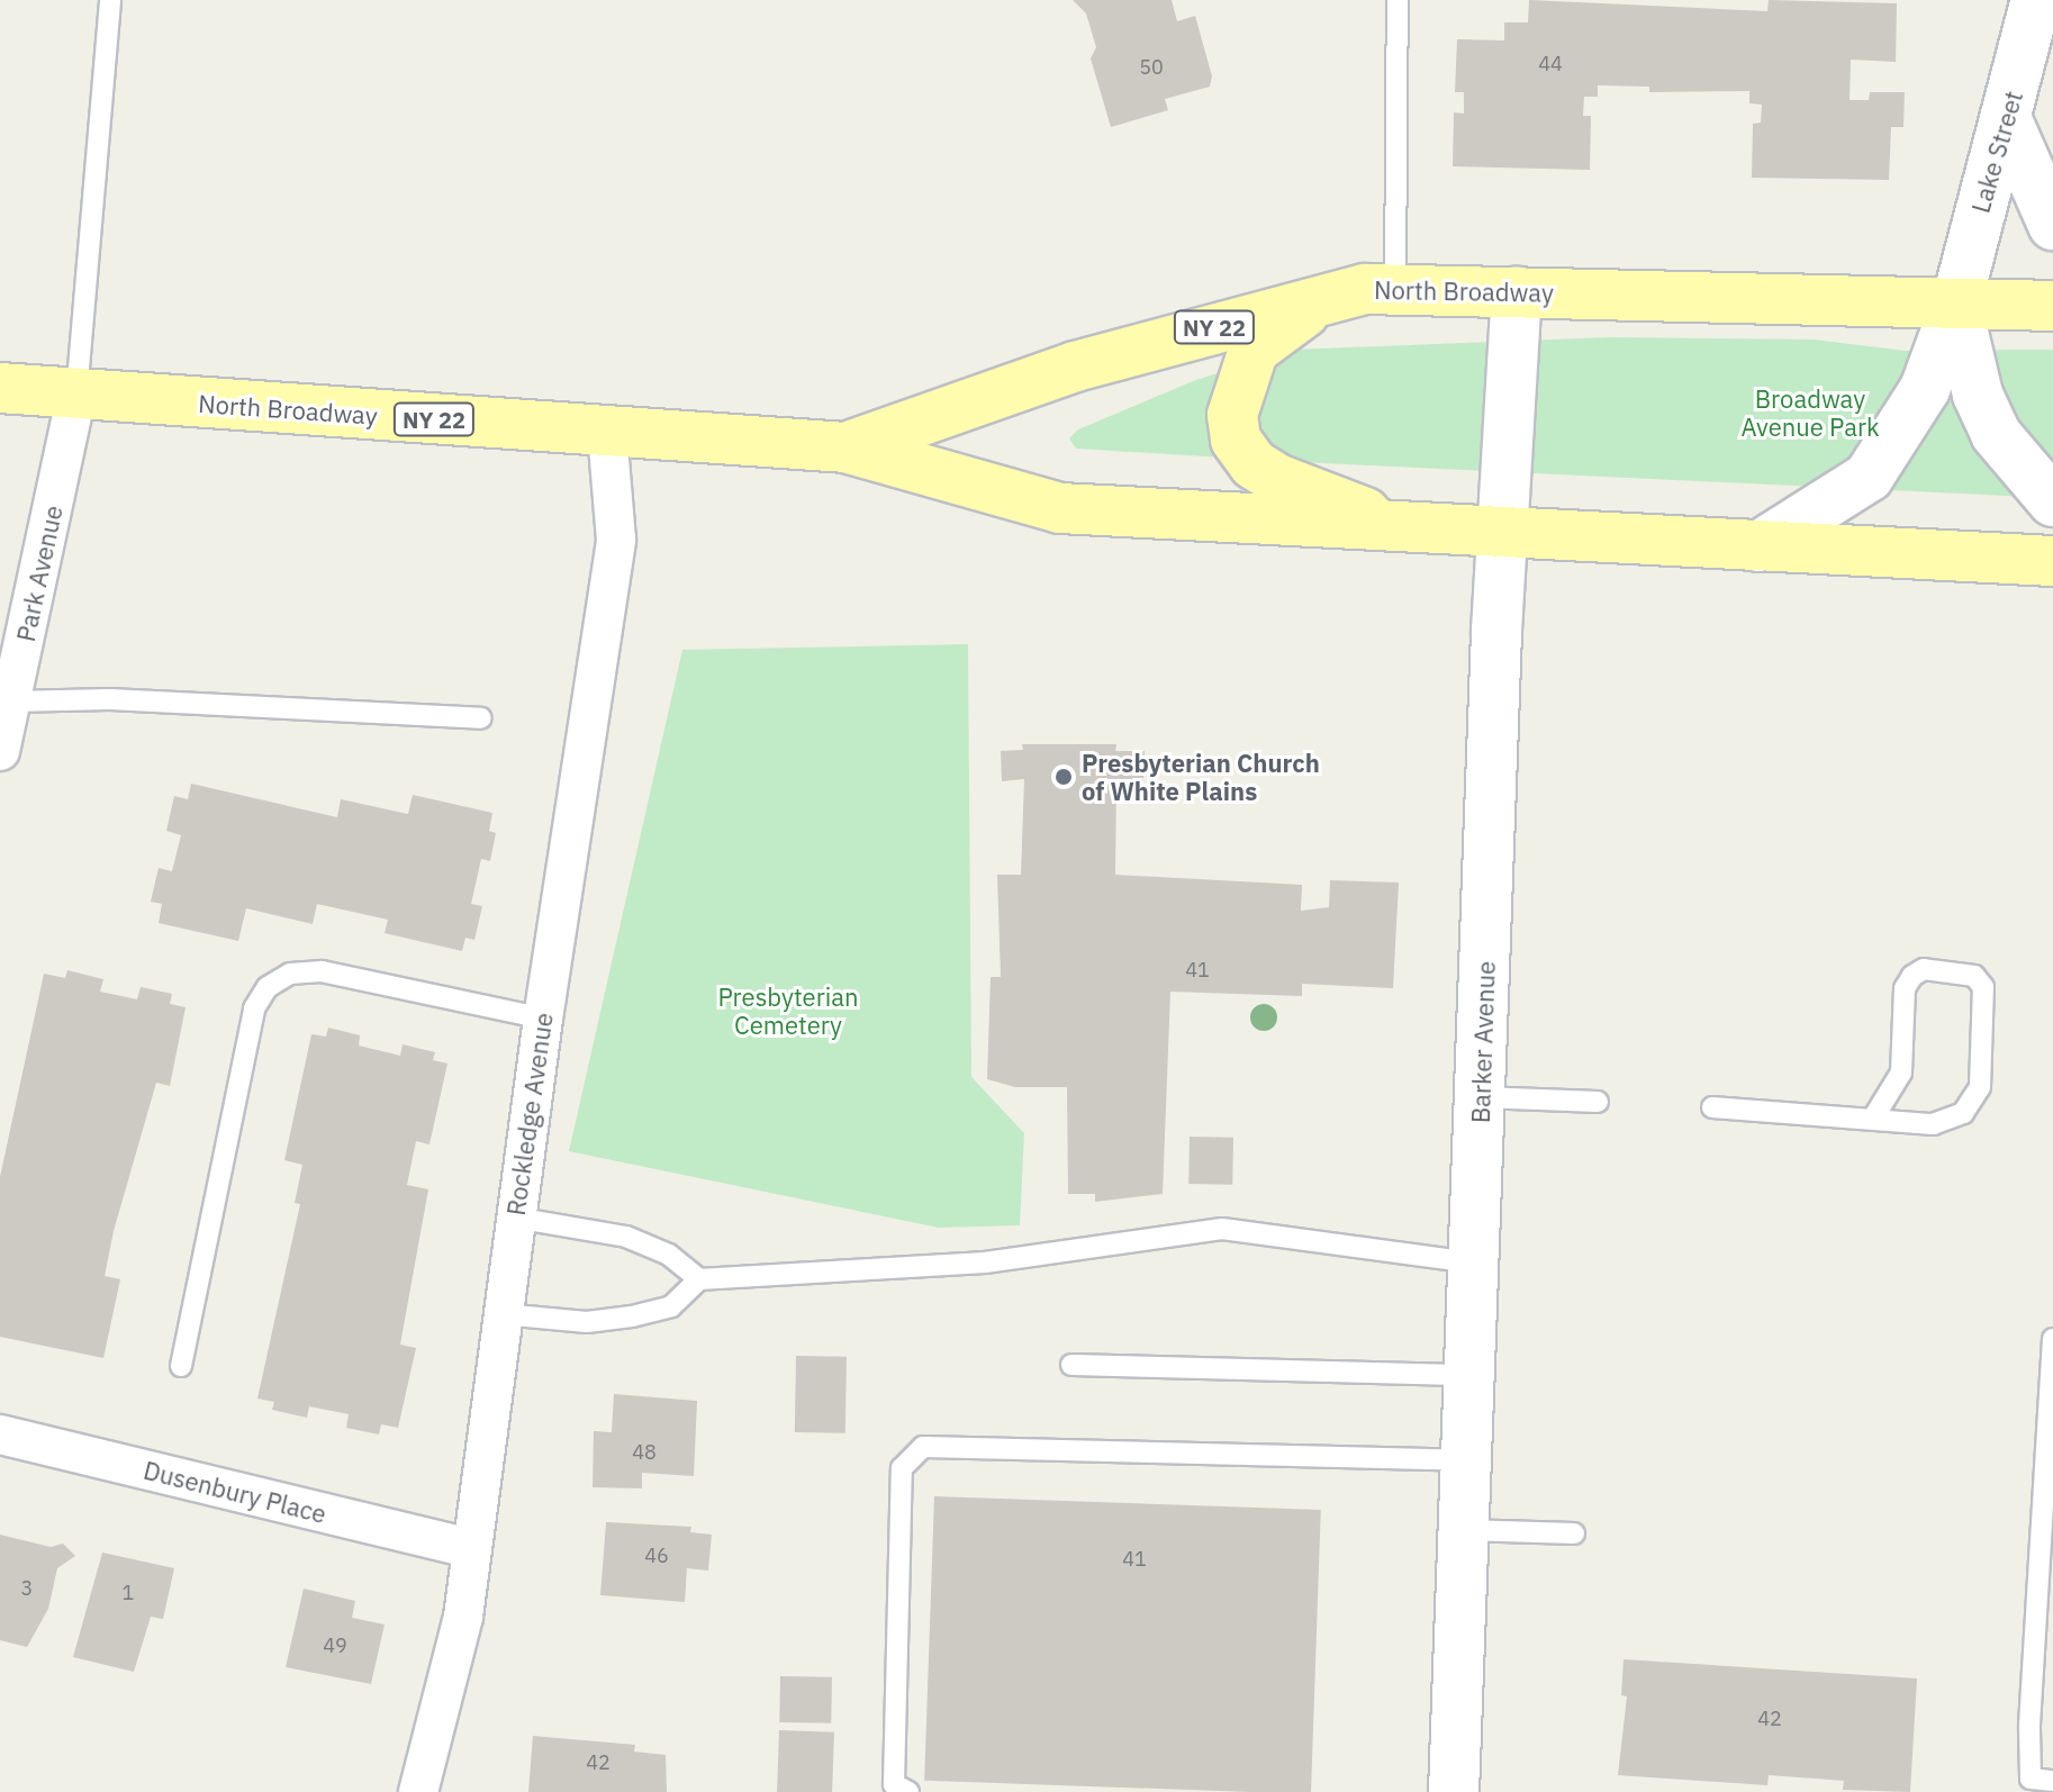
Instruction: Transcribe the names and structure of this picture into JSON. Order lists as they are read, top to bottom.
{
  "streets": {
    "main road": ["North Broadway", "NY 22"],
    "street": [
      "Lake Street",
      "Park Avenue",
      "Barker Avenue",
      "Rockledge Avenue",
      "Dusenbury Place"
    ]
  },
  "crossings": [
    ["Lake Street", "North Broadway"],
    ["North Broadway", "Park Avenue"],
    ["North Broadway", "Barker Avenue"],
    ["North Broadway", "Rockledge Avenue"],
    ["Rockledge Avenue", "Dusenbury Place"]
  ],
  "parks": ["Broadway Avenue Park", "Presbyterian Cemetery"],
  "places": ["Presbyterian Church of White Plains"],
  "house_numbers": [
    "44",
    "50",
    "41",
    "48",
    "46",
    "41",
    "3",
    "1",
    "49",
    "42",
    "42"
  ]
}
